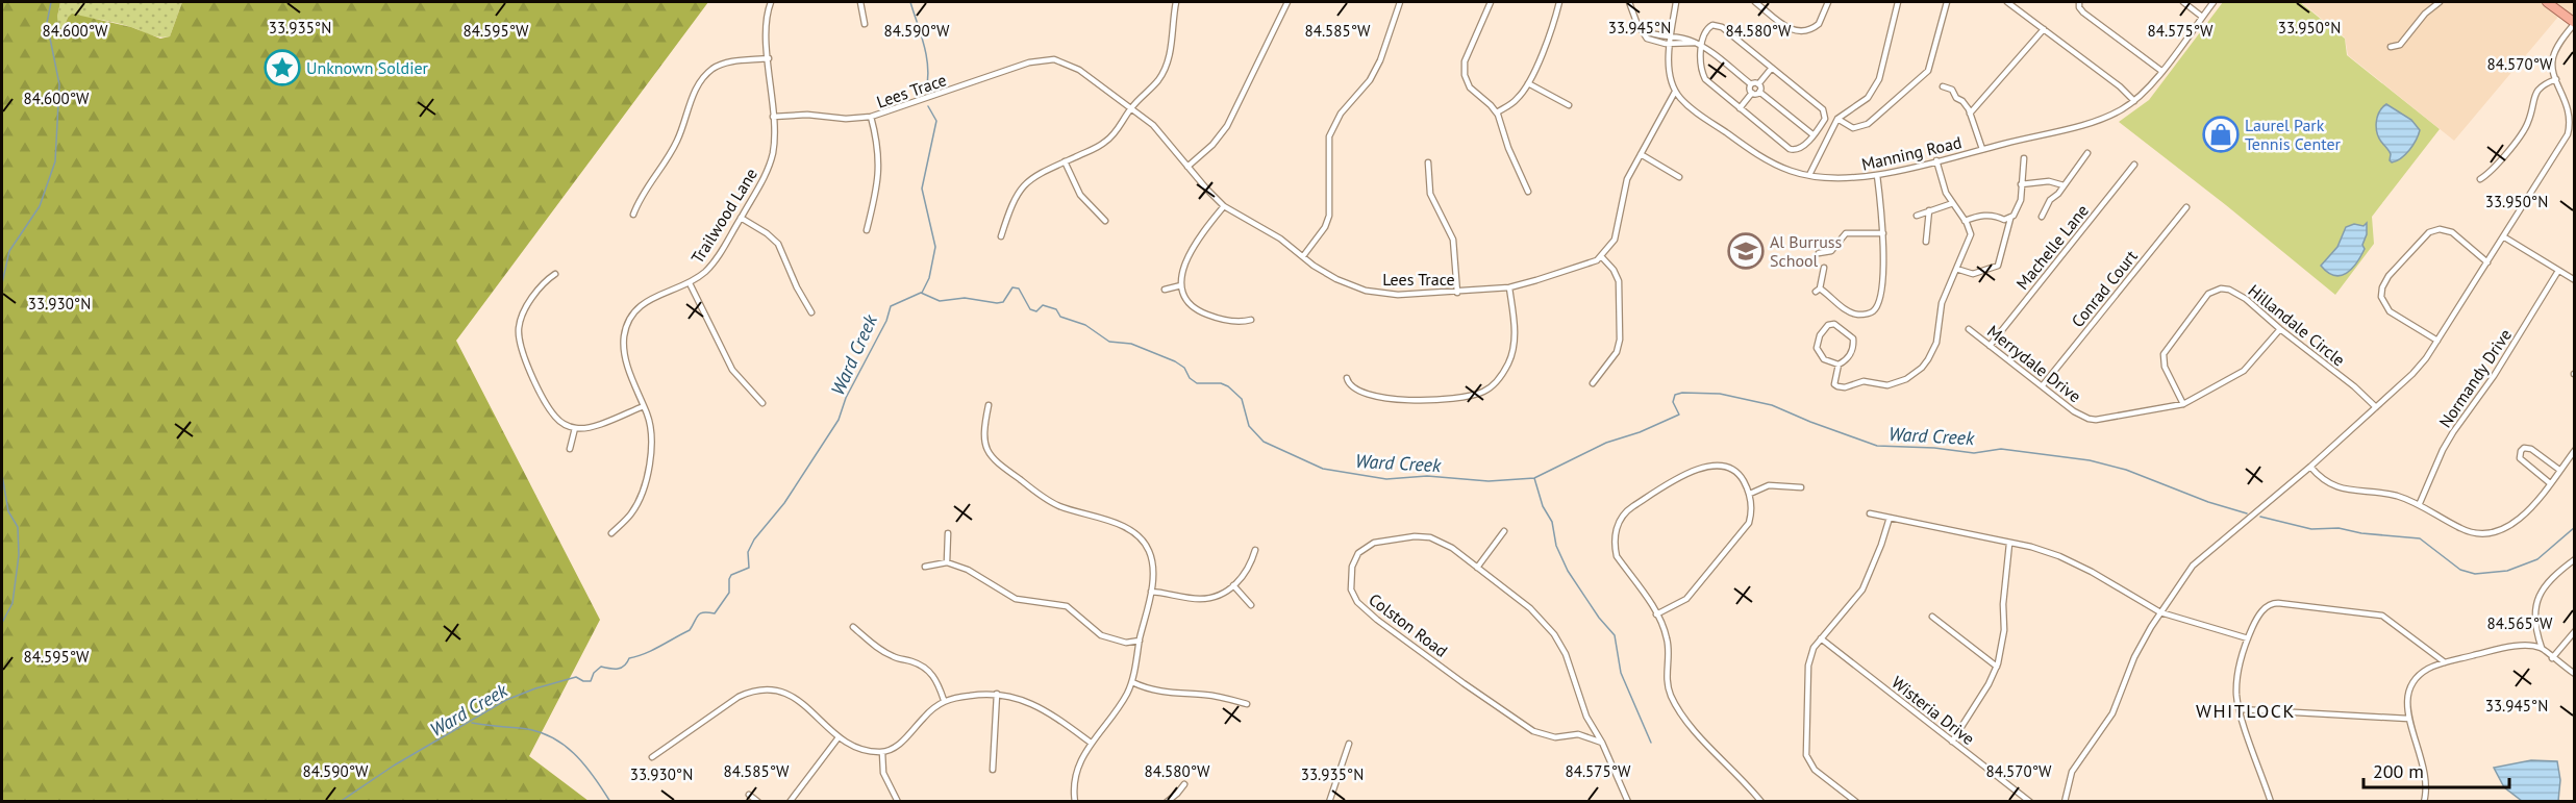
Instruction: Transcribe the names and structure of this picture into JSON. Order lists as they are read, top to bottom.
{
  "streets": {
    "street": [
      "Lees Trace",
      "Manning Road",
      "Trailwood Lane",
      "Machelle Lane",
      "Conrad Court",
      "Hillandale Circle",
      "Merrydale Drive",
      "Normandy Drive",
      "Colston Road",
      "Wisteria Drive"
    ]
  },
  "crossings": [
    ["Lees Trace", "Trailwood Lane"],
    ["Machelle Lane", "Merrydale Drive"],
    ["Conrad Court", "Merrydale Drive"],
    ["Hillandale Circle", "Merrydale Drive"]
  ],
  "districts": ["WHITLOCK"],
  "water": ["Ward Creek"],
  "places": {
    "place": ["Unknown Soldier"],
    "shop": ["Laurel Park Tennis Center"],
    "school or university": ["Al Burruss School"]
  },
  "scale_bar": "200 m",
  "coordinates": [
    "33.945°N",
    "33.935°N",
    "33.950°N",
    "84.600°W",
    "84.595°W",
    "84.590°W",
    "84.585°W",
    "84.580°W",
    "84.575°W",
    "84.570°W",
    "33.930°N",
    "84.565°W"
  ]
}
